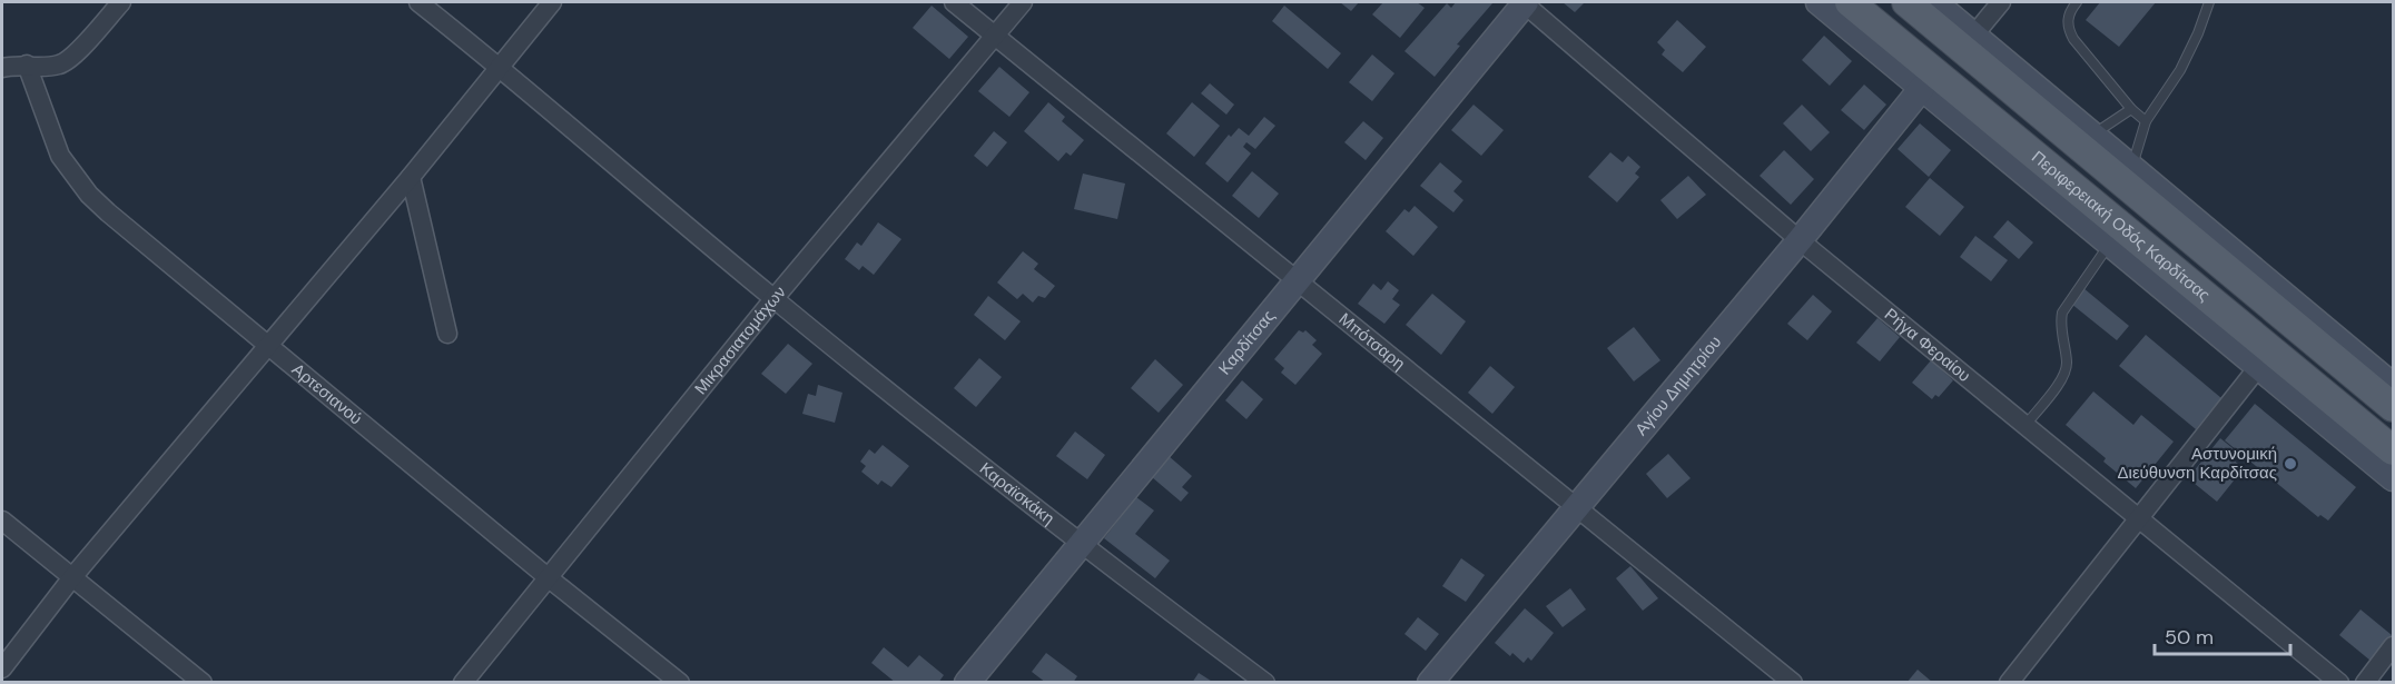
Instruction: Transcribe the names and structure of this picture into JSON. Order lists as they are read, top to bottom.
{
  "streets": {
    "main road": ["Περιφερειακή Οδός Καρδίτσας"],
    "street": [
      "Μικρασιατομάχων",
      "Μπότσαρη",
      "Καρδίτσας",
      "Ρήγα Φεραίου",
      "Αγίου Δημητρίου",
      "Αρτεσιανού",
      "Καραϊσκάκη"
    ]
  },
  "crossings": [
    ["Μικρασιατομάχων", "Μπότσαρη"],
    ["Μικρασιατομάχων", "Αρτεσιανού"],
    ["Μικρασιατομάχων", "Καραϊσκάκη"],
    ["Μπότσαρη", "Καρδίτσας"],
    ["Μπότσαρη", "Αγίου Δημητρίου"],
    ["Καρδίτσας", "Ρήγα Φεραίου"],
    ["Καρδίτσας", "Καραϊσκάκη"],
    ["Ρήγα Φεραίου", "Αγίου Δημητρίου"]
  ],
  "places": ["Αστυνομική Διεύθυνση Καρδίτσας"],
  "scale_bar": "50 m"
}
